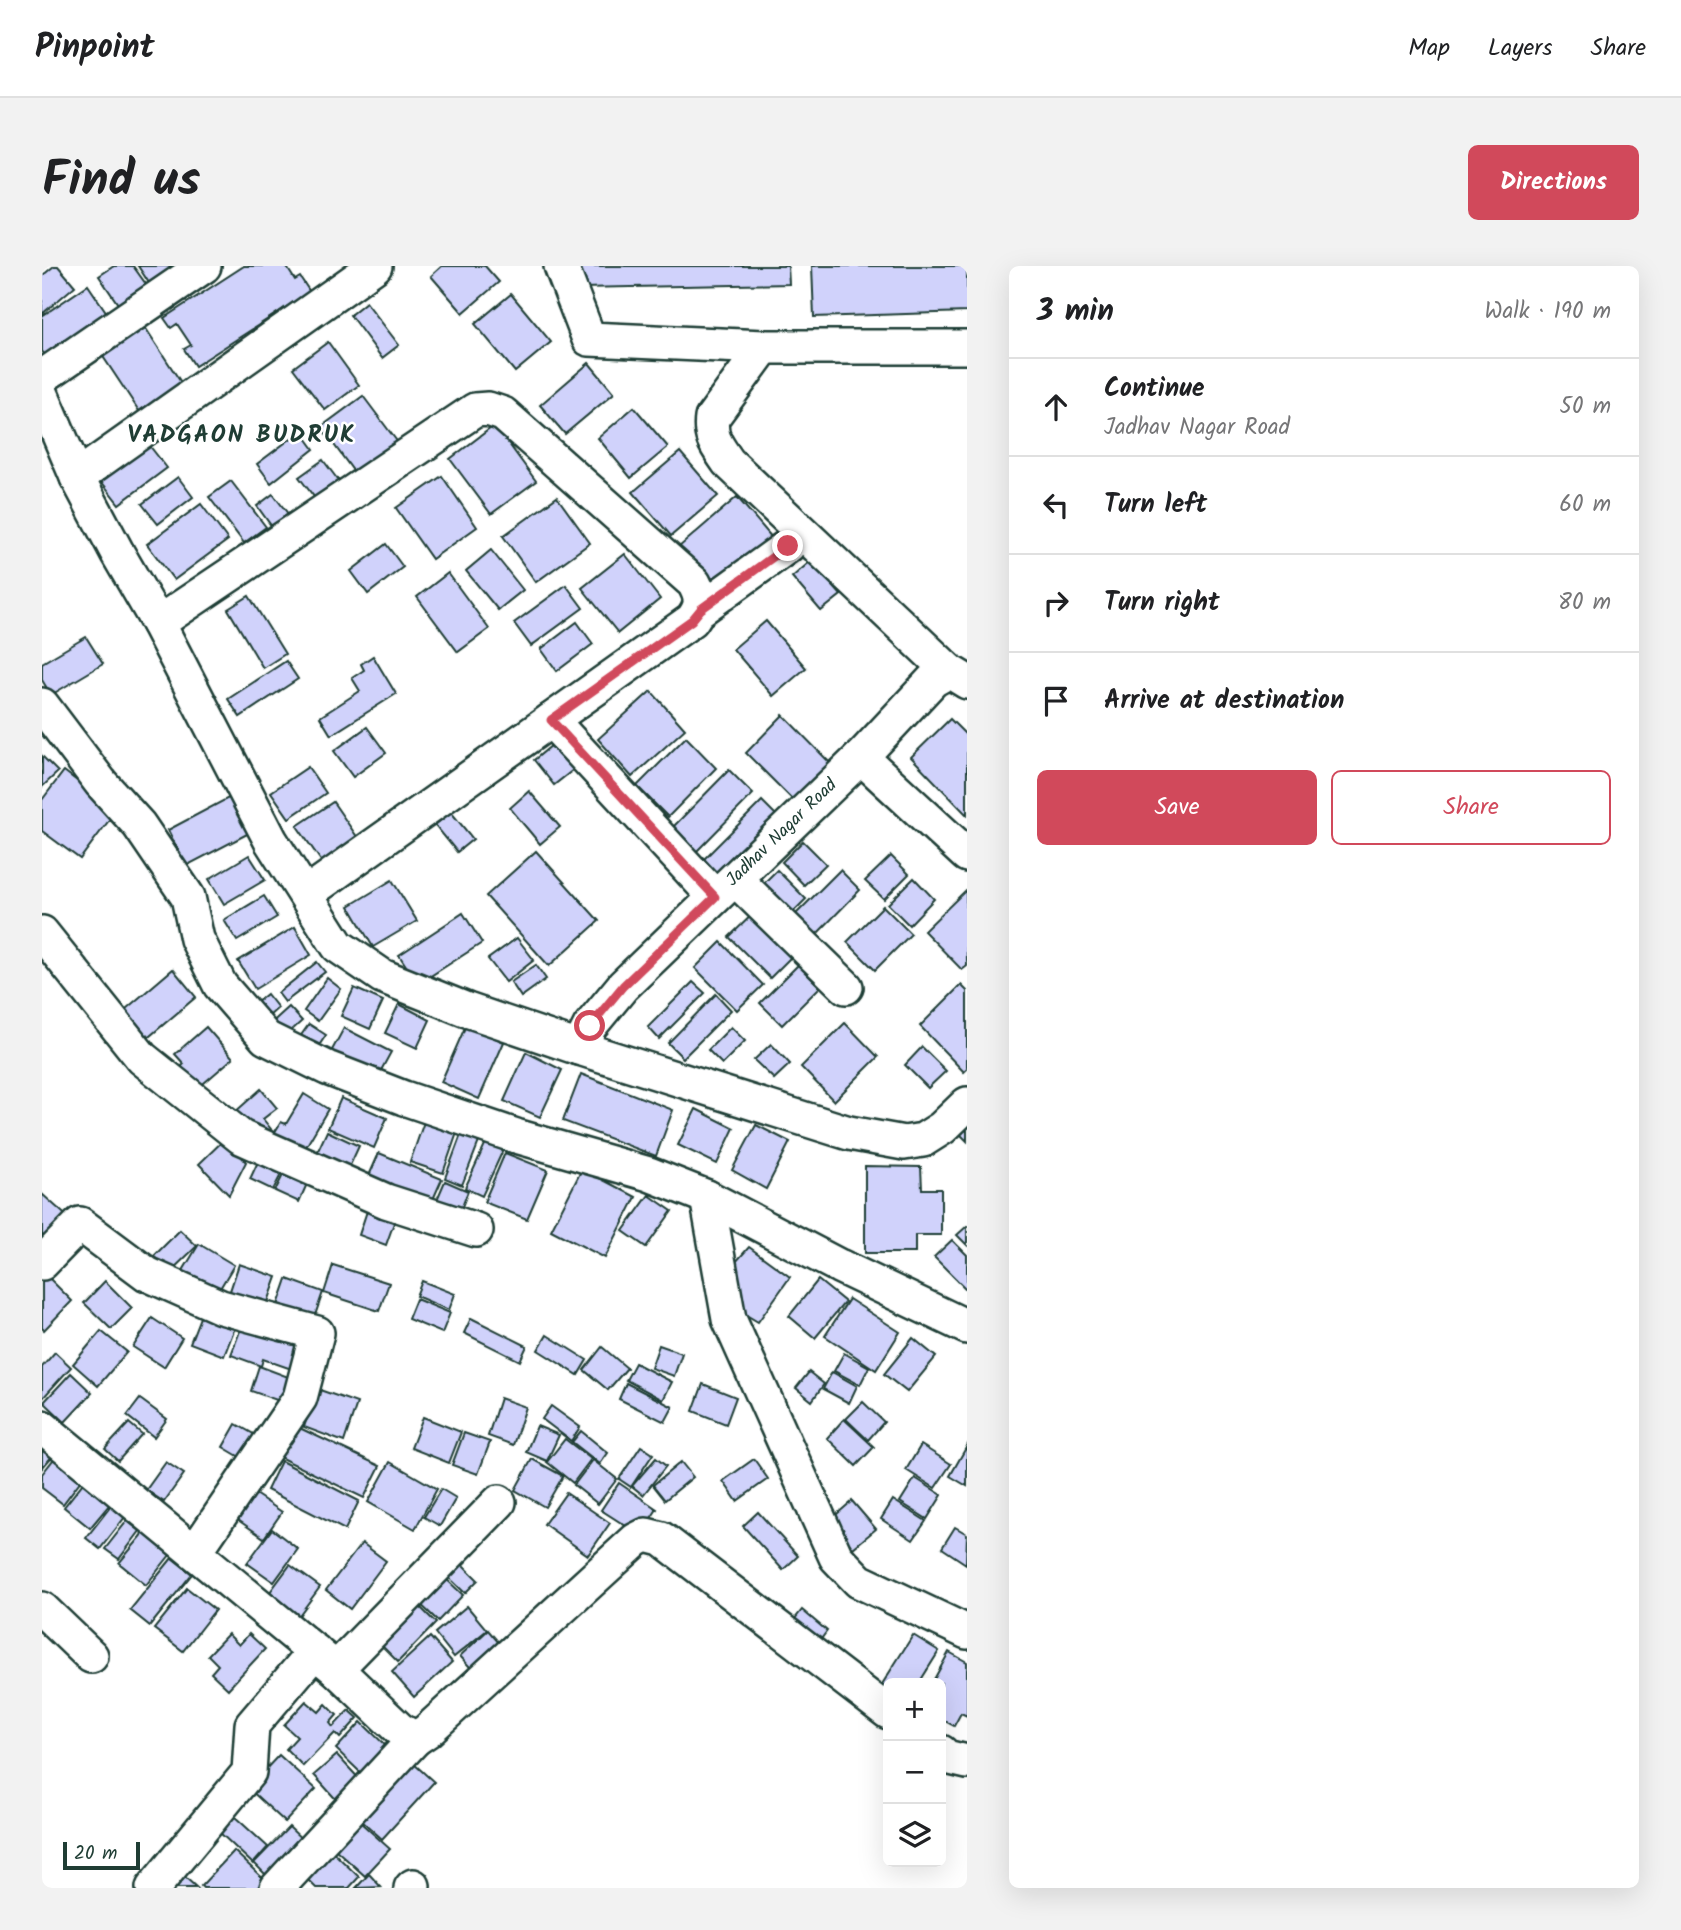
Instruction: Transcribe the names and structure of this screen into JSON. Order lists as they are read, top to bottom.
{
  "streets": {
    "street": ["Jadhav Nagar Road"]
  },
  "districts": ["VADGAON BUDRUK"],
  "scale_bar": "20 m",
  "page": {
    "header": "Pinpoint",
    "nav": ["Map", "Layers", "Share"],
    "title": "Find us",
    "buttons": [
      "Directions",
      ["Save", "Share"]
    ],
    "heading": ["3 min", "Walk · 190 m"],
    "list": [
      ["Continue", "Jadhav Nagar Road", "50 m"],
      ["Turn left", "60 m"],
      ["Turn right", "80 m"],
      "Arrive at destination"
    ],
    "map_buttons": ["+", "−"],
    "scale": "20 m"
  }
}
